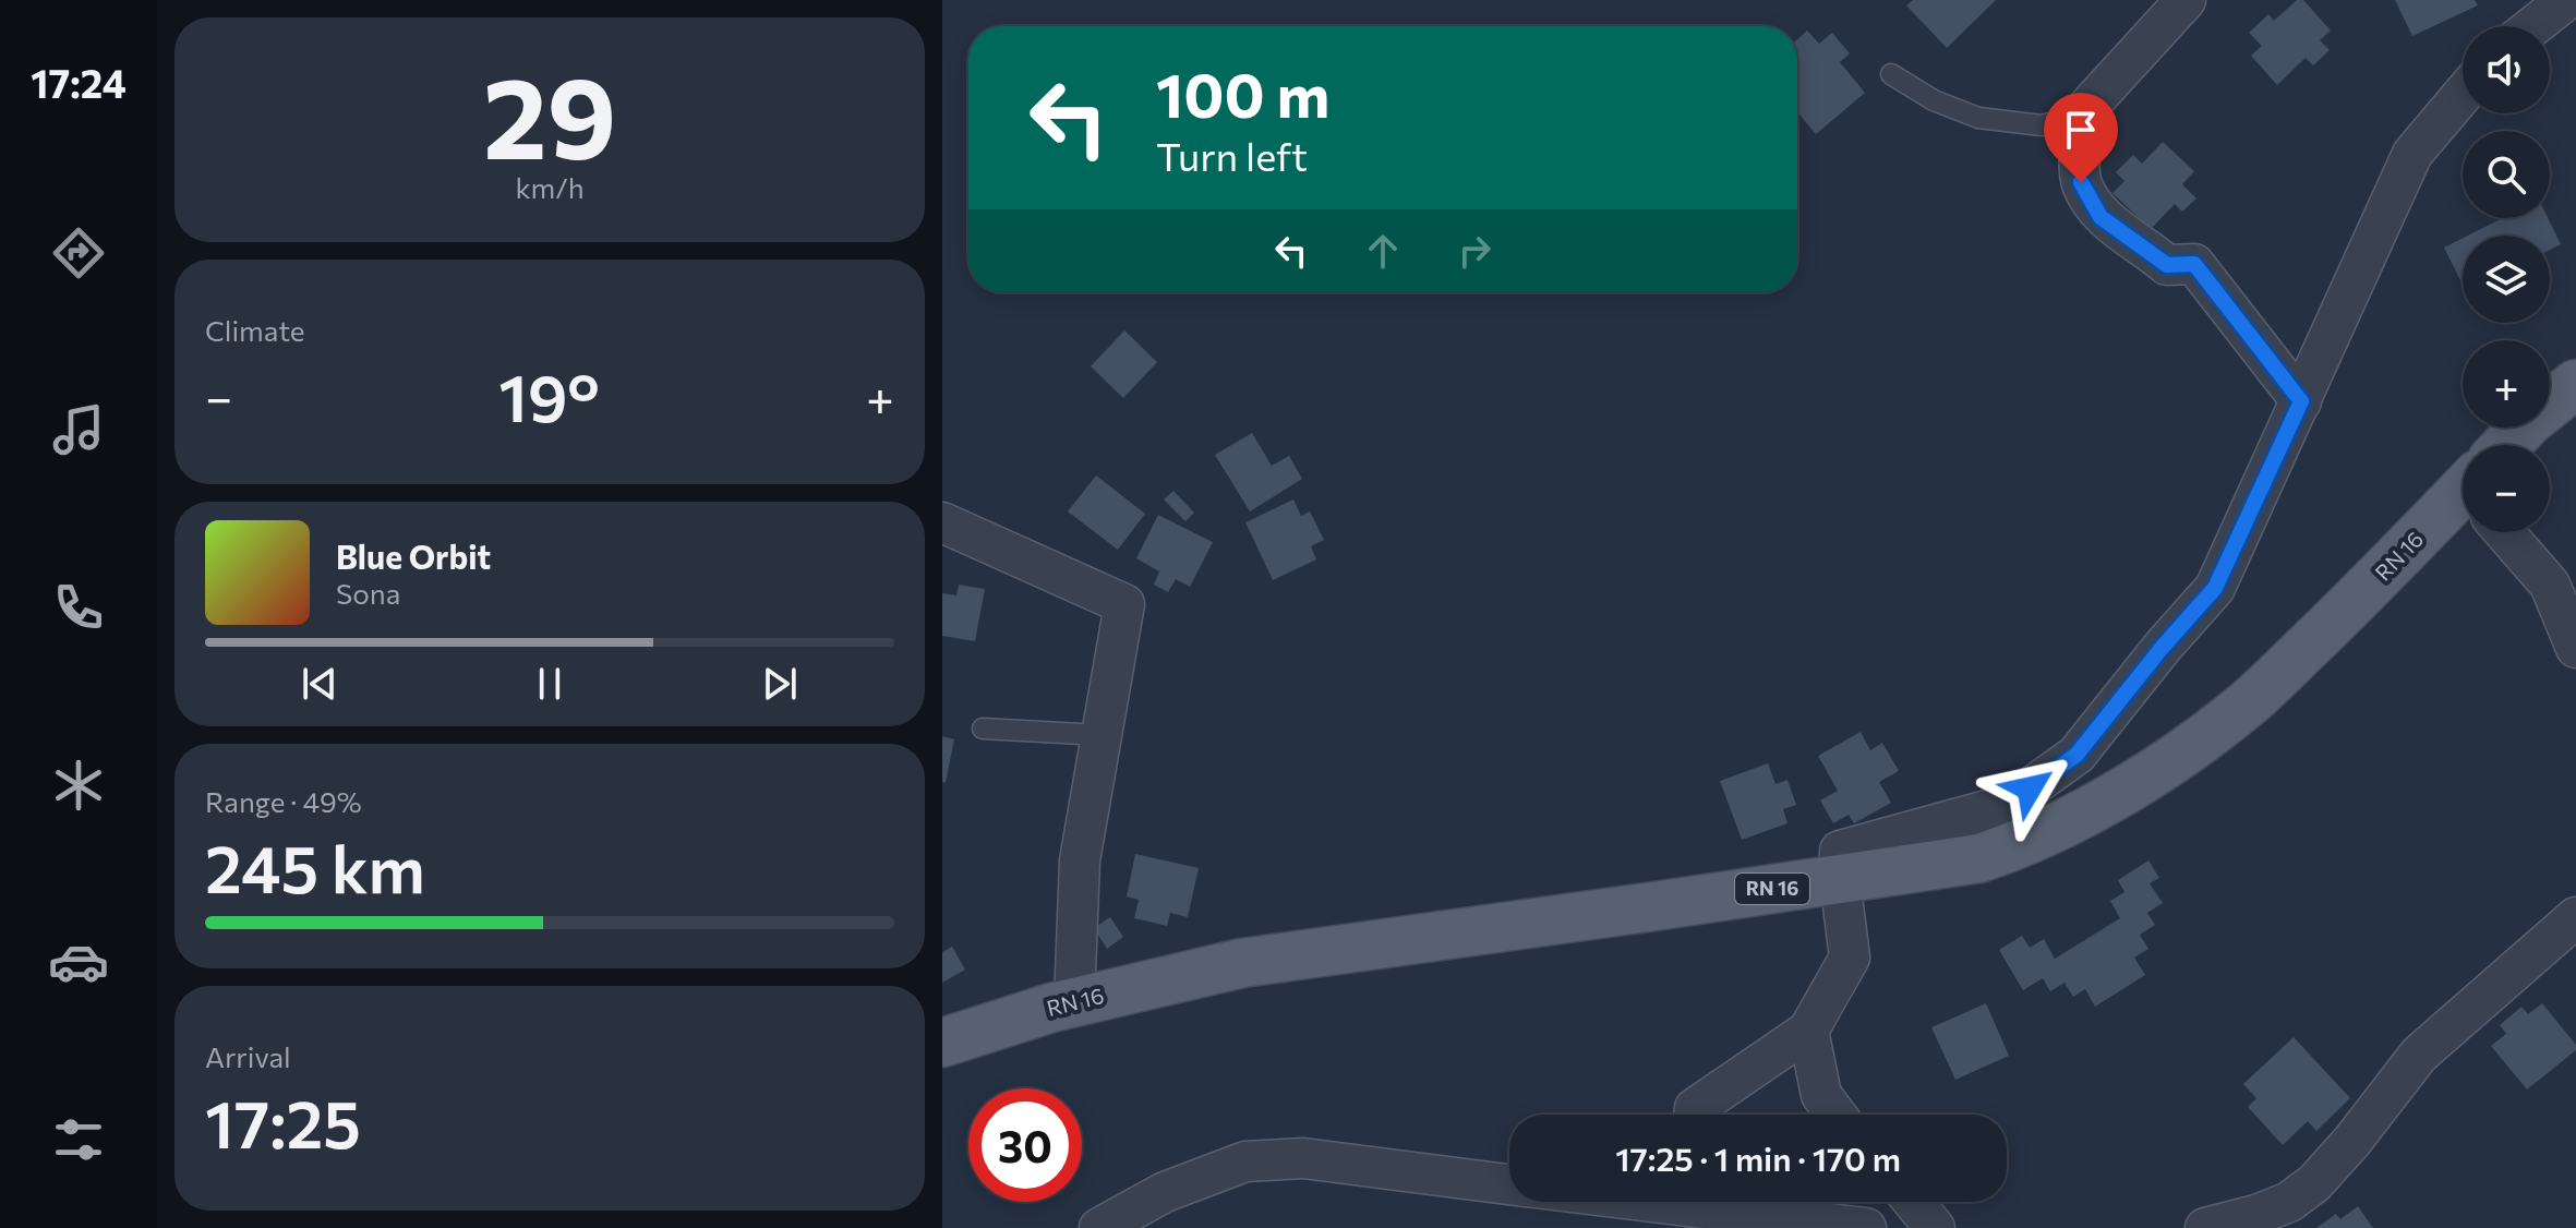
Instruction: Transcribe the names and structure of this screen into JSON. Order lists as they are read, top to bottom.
{
  "streets": {
    "main road": ["RN 16"]
  },
  "page": {
    "tabs": "17:24",
    "tile": [
      ["29", "km/h"],
      "Climate",
      ["Range · 49%", "245 km"],
      ["Arrival", "17:25"]
    ],
    "map_buttons": ["+", "−"],
    "turn": ["100 m", "Turn left"],
    "heat": ["−", "19°", "+"],
    "song": ["Blue Orbit", "Sona"],
    "limit": "30",
    "trip": "17:25 · 1 min · 170 m"
  }
}
